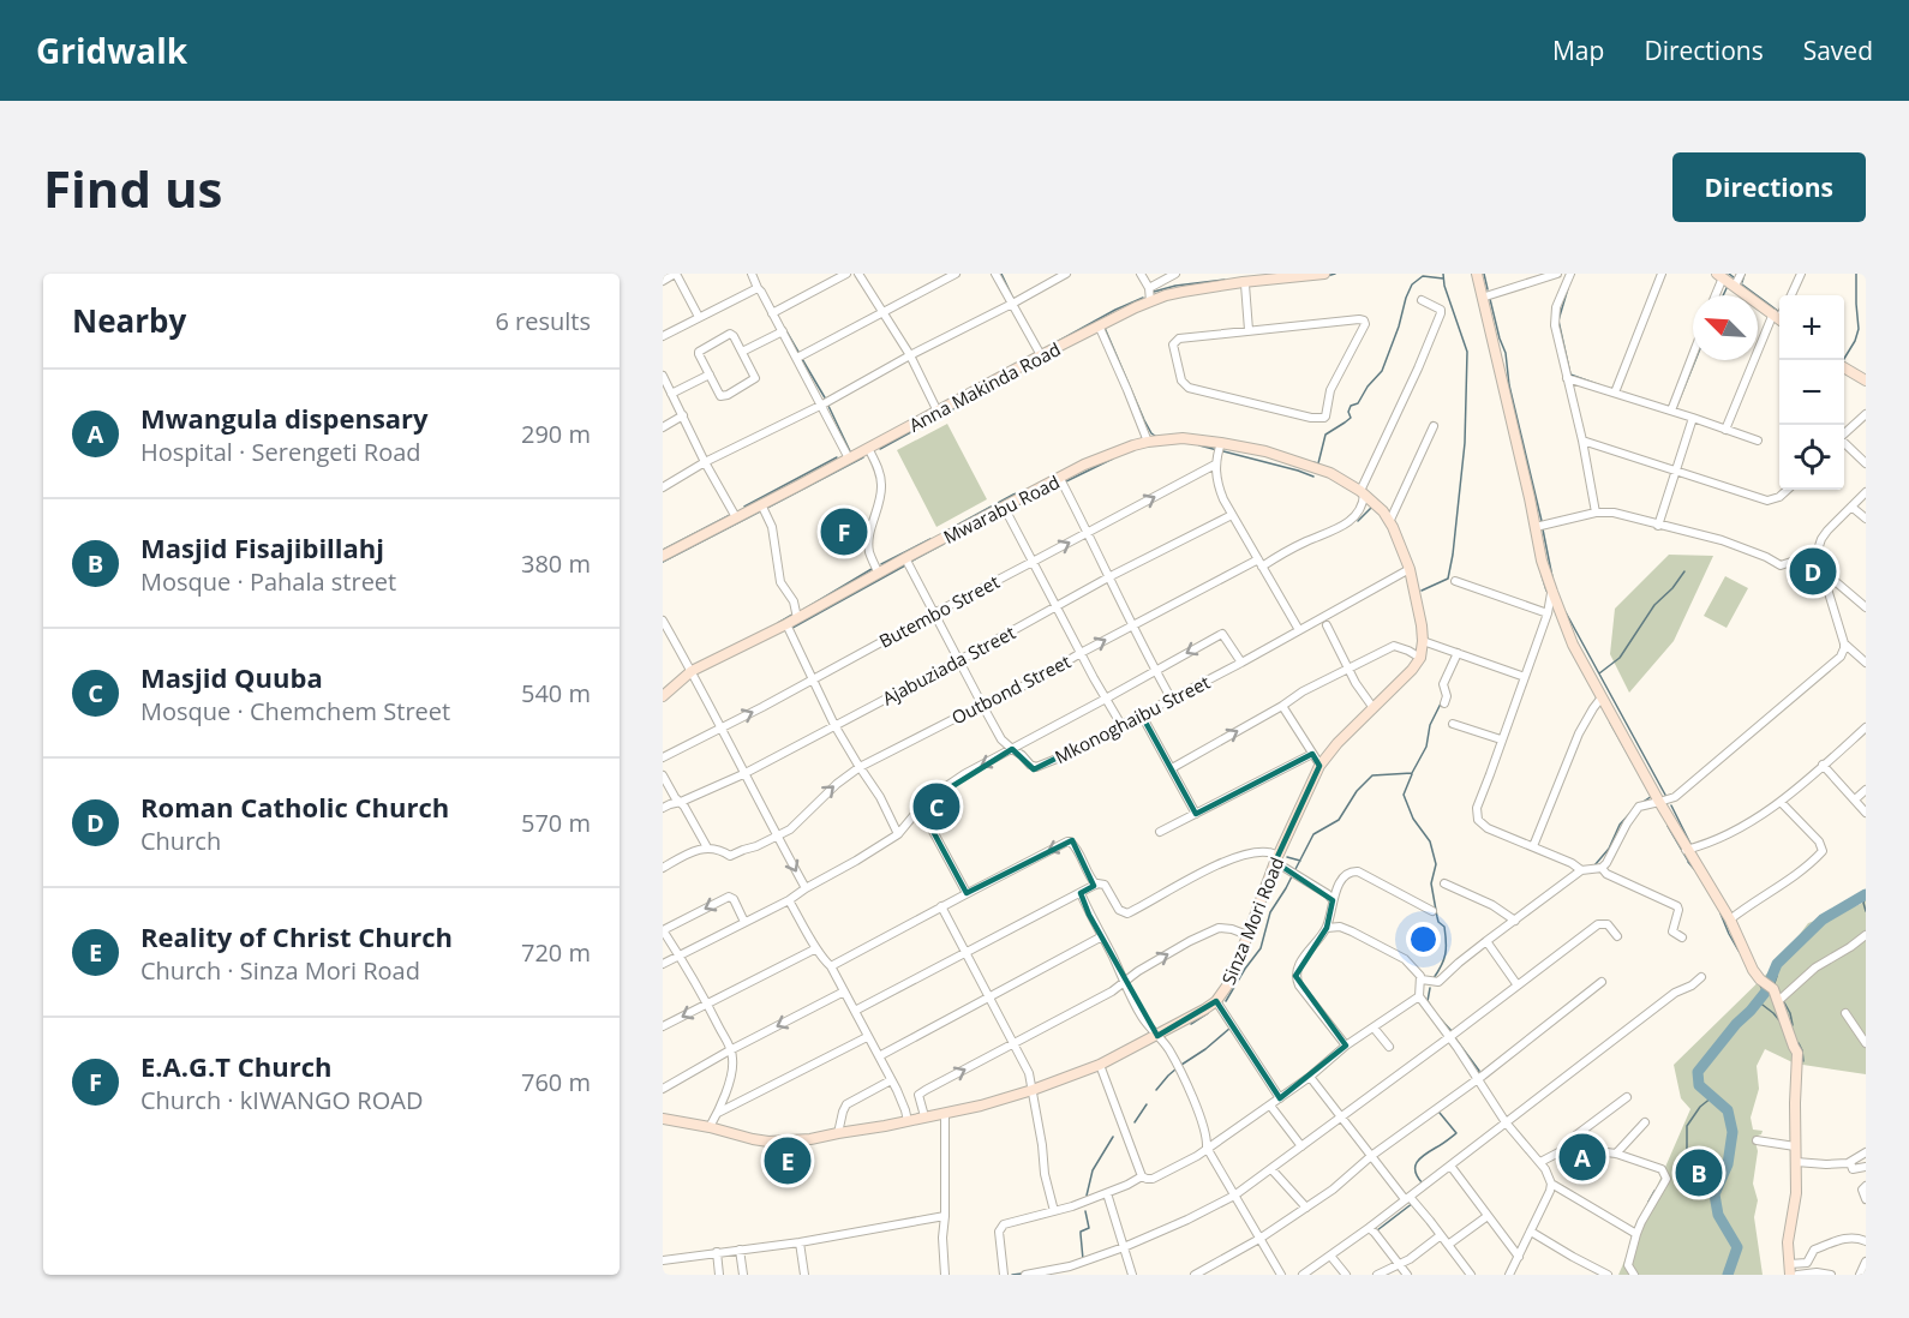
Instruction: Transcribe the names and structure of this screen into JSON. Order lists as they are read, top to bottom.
{
  "streets": {
    "street": [
      "Anna Makinda Road",
      "Mwarabu Road",
      "Butembo Street",
      "Ajabuziada Street",
      "Outbond Street",
      "Mkonoghaibu Street",
      "Sinza Mori Road"
    ]
  },
  "crossings": [
    ["Mwarabu Road", "Outbond Street"],
    ["Mwarabu Road", "Mkonoghaibu Street"],
    ["Butembo Street", "Mkonoghaibu Street"],
    ["Ajabuziada Street", "Mkonoghaibu Street"],
    ["Outbond Street", "Mkonoghaibu Street"]
  ],
  "one_way": ["Butembo Street"],
  "north": "top left",
  "page": {
    "header": "Gridwalk",
    "nav": ["Map", "Directions", "Saved"],
    "buttons": "Directions",
    "title": "Find us",
    "heading": ["Nearby", "6 results"],
    "map_buttons": ["+", "−"],
    "list": [
      {
        "mark": "A",
        "name": "Mwangula dispensary",
        "note": "Hospital · Serengeti Road",
        "value": "290 m"
      },
      {
        "mark": "B",
        "name": "Masjid Fisajibillahj",
        "note": "Mosque · Pahala street",
        "value": "380 m"
      },
      {
        "mark": "C",
        "name": "Masjid Quuba",
        "note": "Mosque · Chemchem Street",
        "value": "540 m"
      },
      {
        "mark": "D",
        "name": "Roman Catholic Church",
        "note": "Church",
        "value": "570 m"
      },
      {
        "mark": "E",
        "name": "Reality of Christ Church",
        "note": "Church · Sinza Mori Road",
        "value": "720 m"
      },
      {
        "mark": "F",
        "name": "E.A.G.T Church",
        "note": "Church · kIWANGO ROAD",
        "value": "760 m"
      }
    ],
    "pins": [
      "F",
      "D",
      "C",
      "A",
      "E",
      "B"
    ]
  }
}
